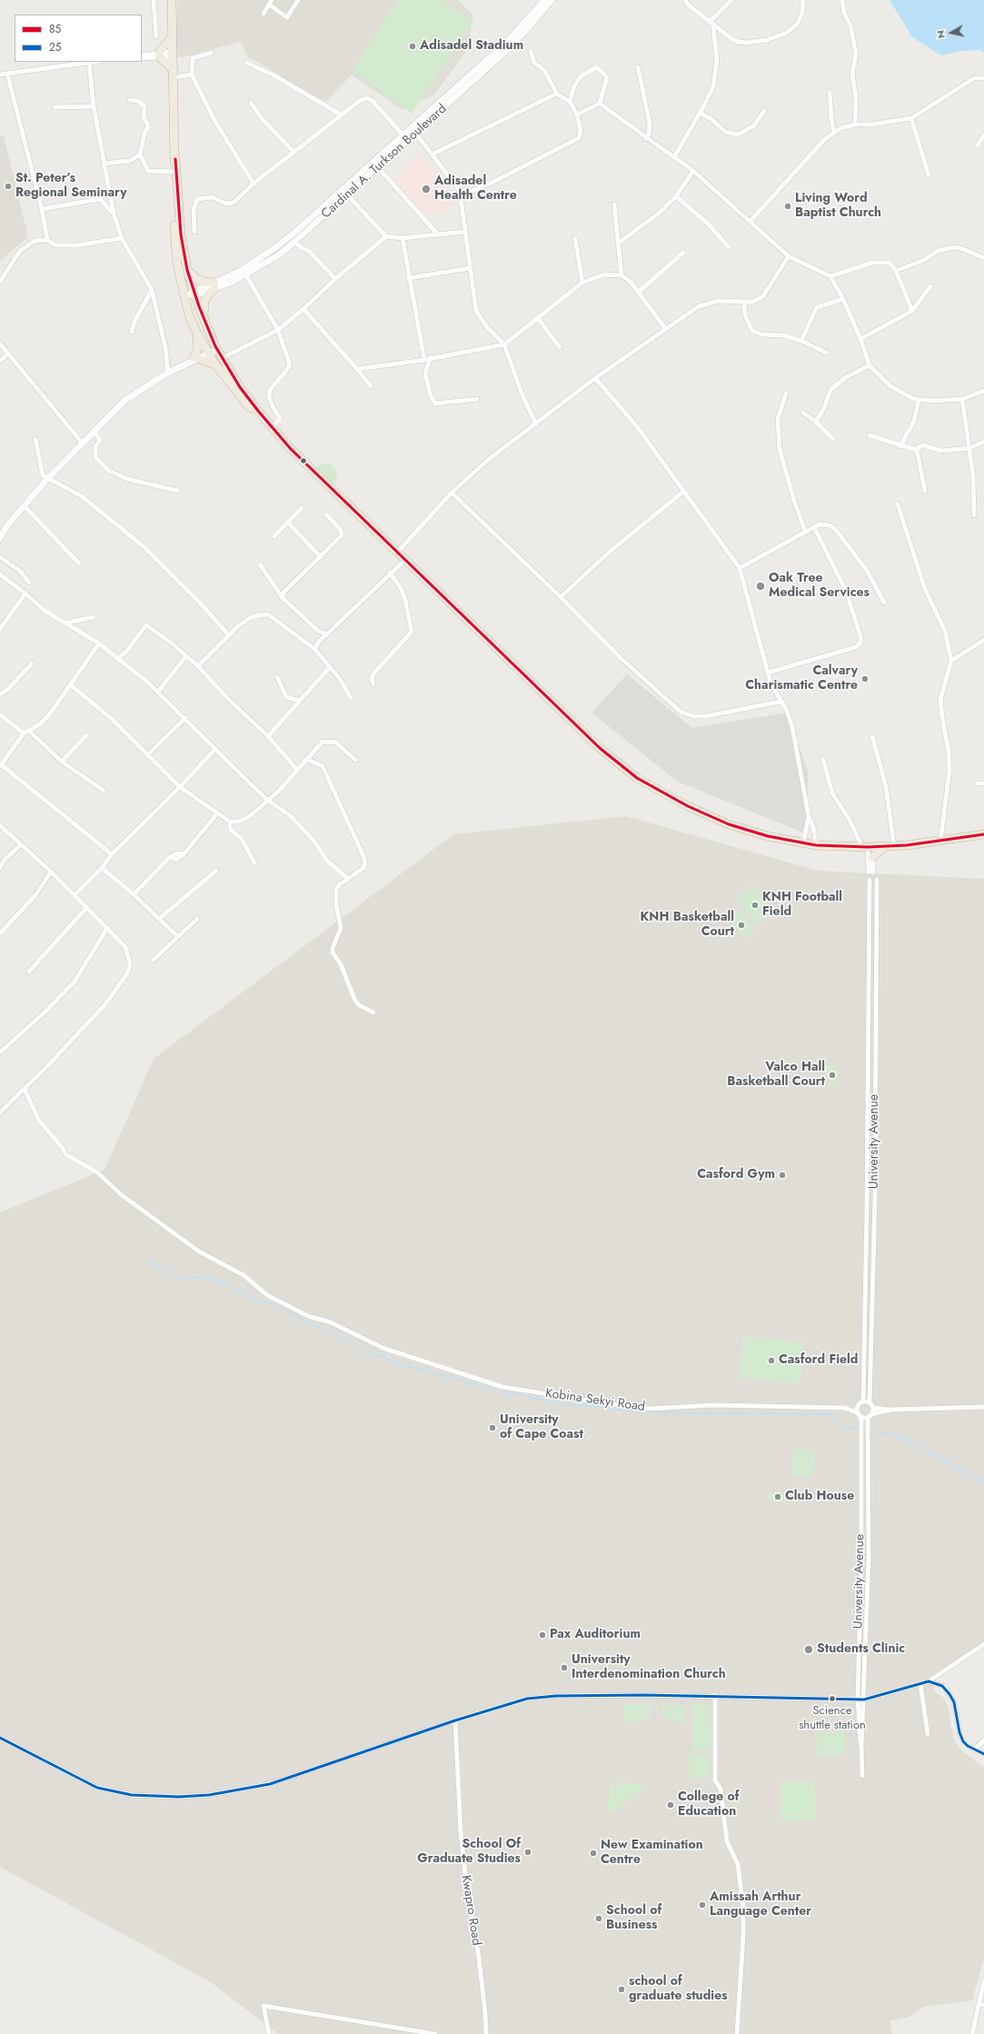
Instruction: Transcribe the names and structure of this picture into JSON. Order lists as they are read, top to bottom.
{
  "streets": {
    "street": [
      "Cardinal A. Turkson Boulevard",
      "University Avenue",
      "Kobina Sekyi Road",
      "Kwapro Road"
    ]
  },
  "crossings": [
    ["University Avenue", "Kobina Sekyi Road"]
  ],
  "places": [
    "Adisadel Stadium",
    "St. Peter’s Regional Seminary",
    "Adisadel Health Centre",
    "Living Word Baptist Church",
    "Oak Tree Medical Services",
    "Calvary Charismatic Centre",
    "KNH Football Field",
    "KNH Basketball Court",
    "Valco Hall Basketball Court",
    "Casford Gym",
    "Casford Field",
    "University of Cape Coast",
    "Club House",
    "Pax Auditorium",
    "Students Clinic",
    "University Interdenomination Church",
    "Science shuttle station",
    "College of Education",
    "School Of Graduate Studies",
    "New Examination Centre",
    "Amissah Arthur Language Center",
    "School of Business",
    "school of graduate studies"
  ],
  "lines": ["transit line 85", "transit line 25"],
  "legend": ["85", "25"],
  "north": "left"
}
